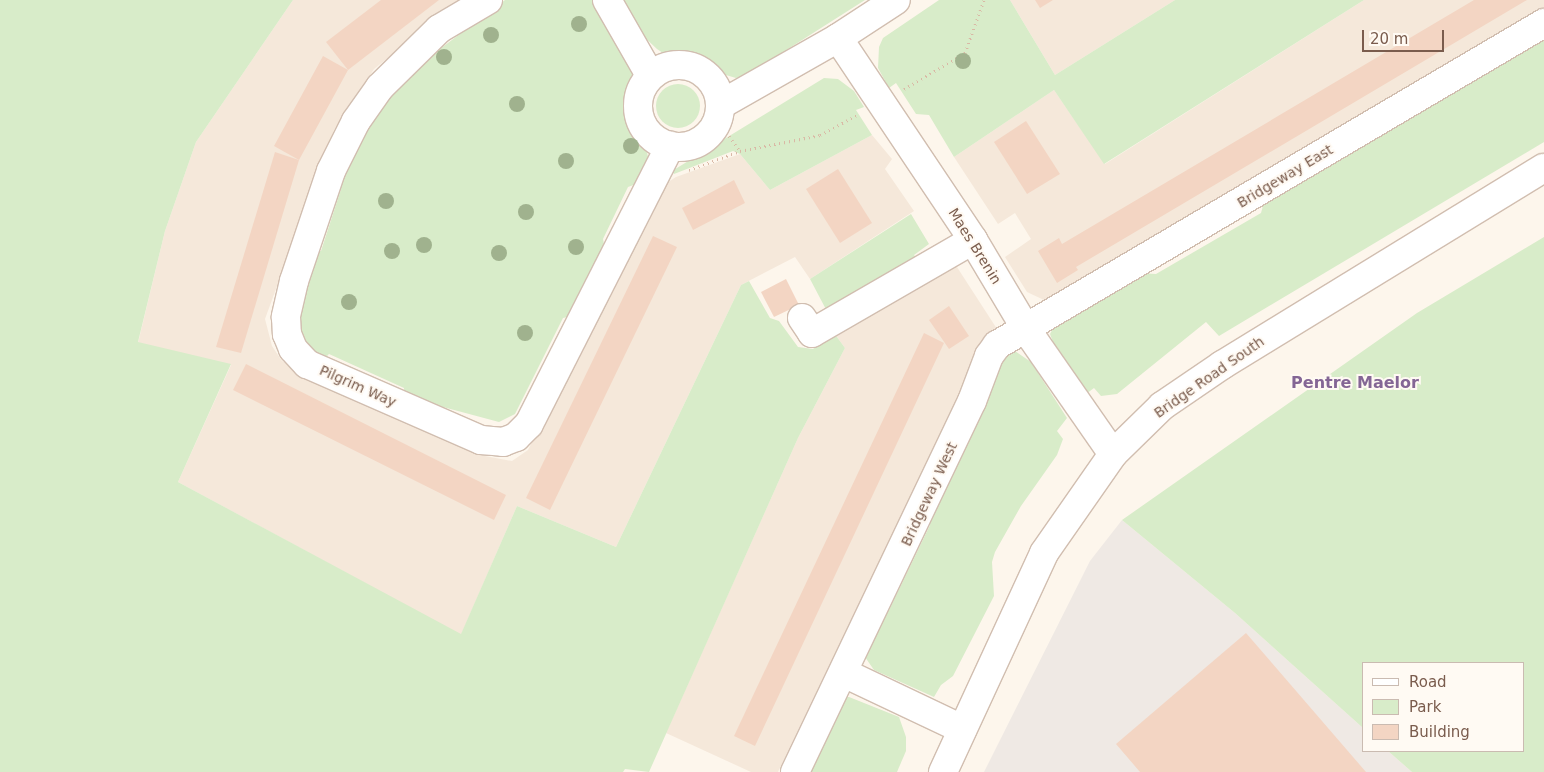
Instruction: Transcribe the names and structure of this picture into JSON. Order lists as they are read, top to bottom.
{
  "streets": {
    "street": [
      "Bridgeway East",
      "Maes Brenin",
      "Bridge Road South",
      "Pilgrim Way",
      "Bridgeway West"
    ]
  },
  "crossings": [
    ["Bridgeway East", "Maes Brenin"],
    ["Bridgeway East", "Bridgeway West"],
    ["Maes Brenin", "Bridge Road South"],
    ["Maes Brenin", "Bridgeway West"]
  ],
  "districts": ["Pentre Maelor"],
  "legend": ["Road", "Park", "Building"],
  "scale_bar": "20 m"
}
